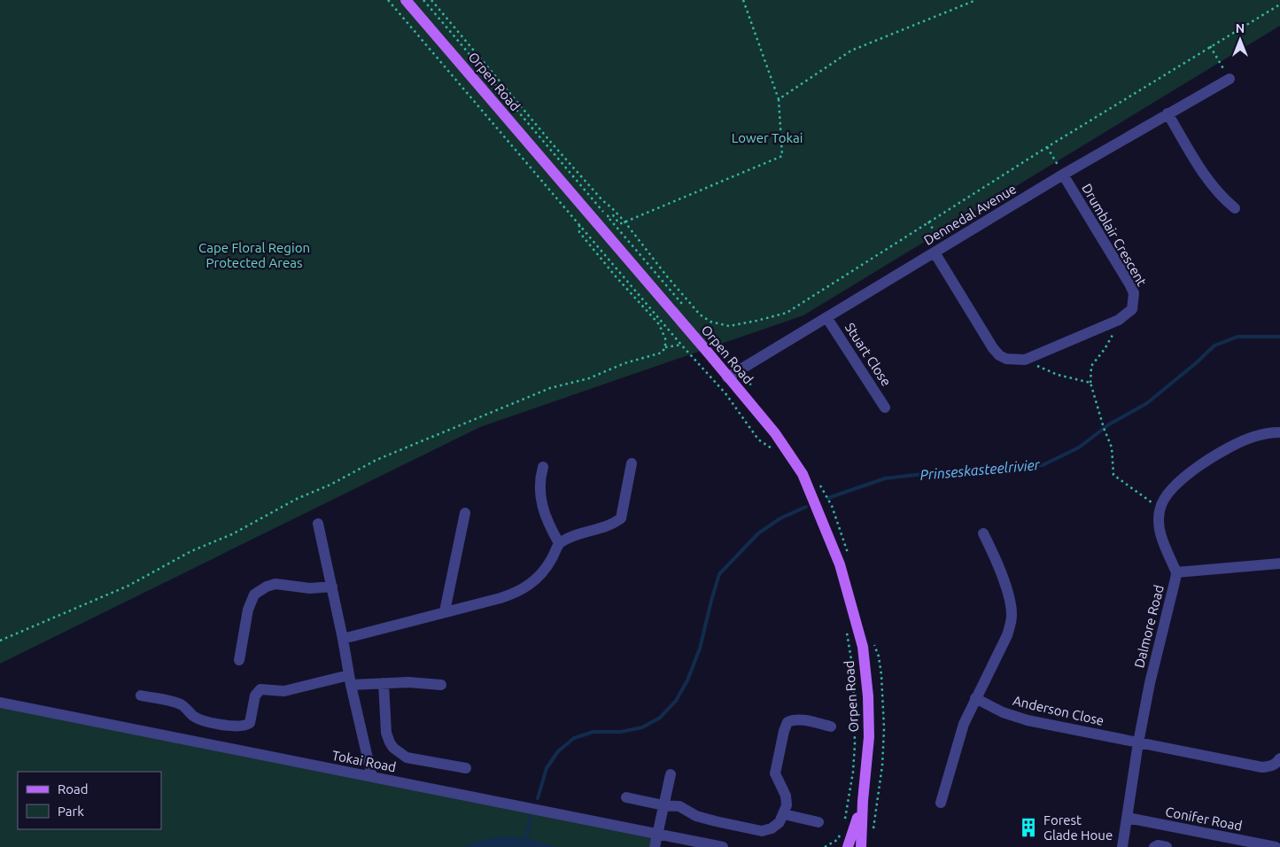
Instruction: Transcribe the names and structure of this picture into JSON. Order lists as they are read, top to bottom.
{
  "streets": {
    "main road": ["Orpen Road"],
    "street": [
      "Dennedal Avenue",
      "Drumblair Crescent",
      "Stuart Close",
      "Dalmore Road",
      "Anderson Close",
      "Tokai Road",
      "Conifer Road"
    ]
  },
  "crossings": [
    ["Orpen Road", "Dennedal Avenue"],
    ["Dennedal Avenue", "Drumblair Crescent"],
    ["Dennedal Avenue", "Stuart Close"],
    ["Dalmore Road", "Anderson Close"],
    ["Dalmore Road", "Conifer Road"]
  ],
  "water": ["Prinseskasteelrivier"],
  "parks": ["Lower Tokai", "Cape Floral Region Protected Areas"],
  "places": {
    "building": ["Forest Glade Houe"]
  },
  "legend": ["Road", "Park"],
  "north": "top"
}
